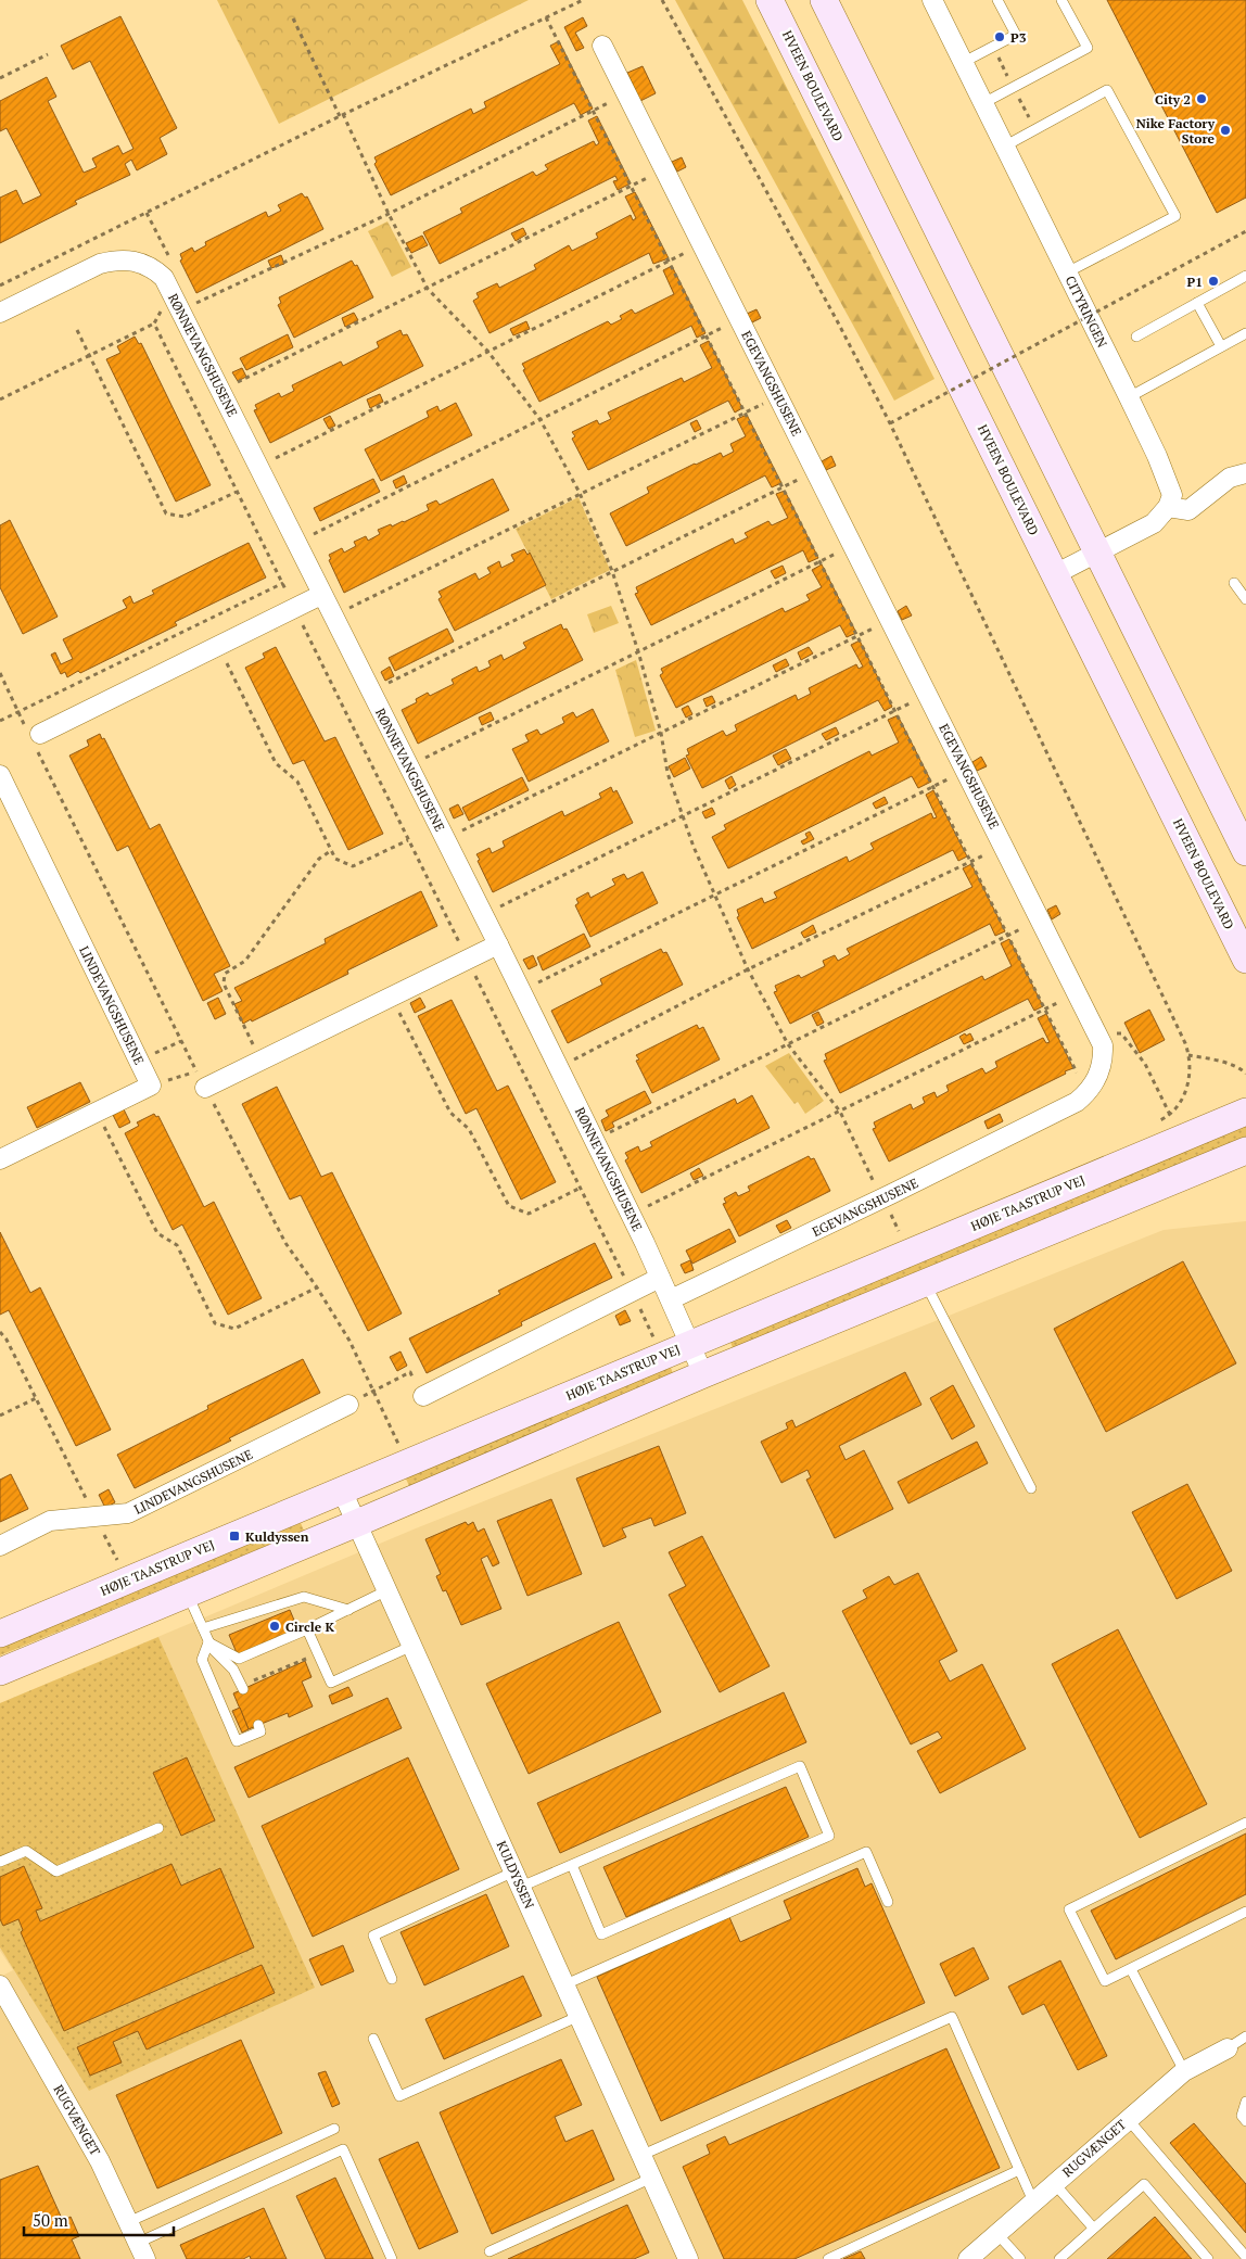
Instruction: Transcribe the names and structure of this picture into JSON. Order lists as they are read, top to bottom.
{
  "streets": {
    "street": [
      "HVEEN BOULEVARD",
      "CITYRINGEN",
      "RØNNEVANGSHUSENE",
      "EGEVANGSHUSENE",
      "LINDEVANGSHUSENE",
      "HØJE TAASTRUP VEJ",
      "KULDYSSEN",
      "RUGVÆNGET"
    ]
  },
  "crossings": [
    ["RØNNEVANGSHUSENE", "EGEVANGSHUSENE"],
    ["RØNNEVANGSHUSENE", "HØJE TAASTRUP VEJ"],
    ["HØJE TAASTRUP VEJ", "KULDYSSEN"]
  ],
  "places": {
    "other": [
      "P3",
      "City 2",
      "Nike Factory Store",
      "P1",
      "Circle K"
    ],
    "transit": ["Kuldyssen"]
  },
  "scale_bar": "50 m"
}
